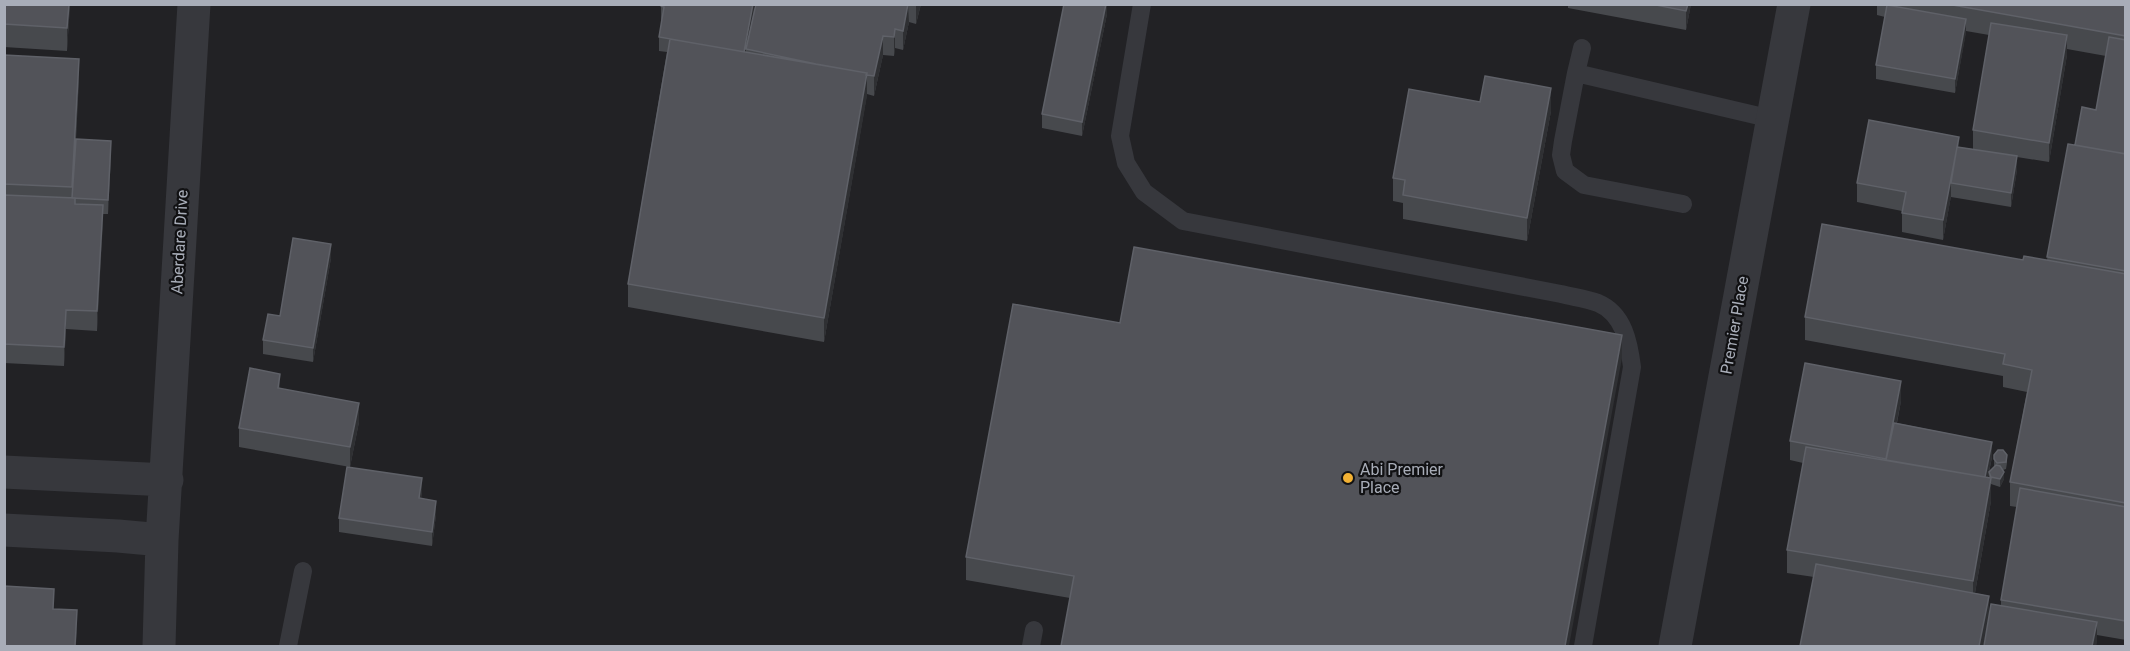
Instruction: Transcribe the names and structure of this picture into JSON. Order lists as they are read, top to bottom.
{
  "streets": {
    "street": ["Aberdare Drive", "Premier Place"]
  },
  "places": ["Abi Premier Place"]
}
